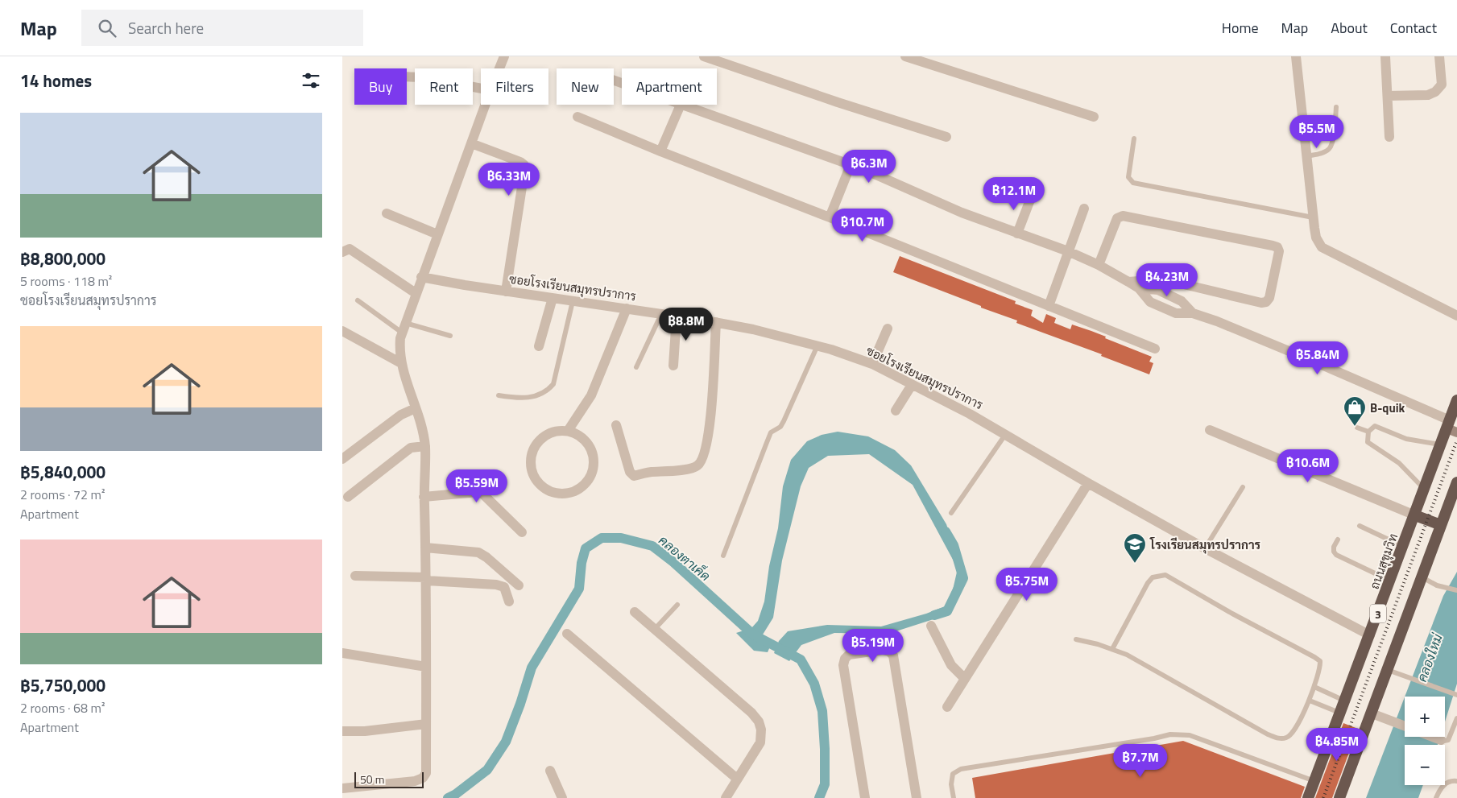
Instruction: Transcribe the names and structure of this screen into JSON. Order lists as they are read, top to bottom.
{
  "streets": {
    "highway": ["ถนนสุขุมวิท", "3"],
    "street": ["ซอยโรงเรียนสมุทรปราการ"]
  },
  "crossings": [
    ["ซอยโรงเรียนสมุทรปราการ", "ถนนสุขุมวิท"]
  ],
  "water": ["คลองตาเค็ด", "คลองใหม่"],
  "places": {
    "shop": ["B-quik"],
    "school or university": ["โรงเรียนสมุทรปราการ"]
  },
  "scale_bar": "50 m",
  "page": {
    "header": "Map",
    "search": "Search here",
    "nav": [
      "Home",
      "Map",
      "About",
      "Contact"
    ],
    "heading": "14 homes",
    "chip": [
      "Buy",
      "Rent",
      "Filters",
      "New",
      "Apartment"
    ],
    "list": [
      {
        "name": "฿8,800,000",
        "note": "5 rooms · 118 m² · ซอยโรงเรียนสมุทรปราการ"
      },
      {
        "name": "฿5,840,000",
        "note": "2 rooms · 72 m² · Apartment"
      },
      {
        "name": "฿5,750,000",
        "note": "2 rooms · 68 m² · Apartment"
      }
    ],
    "price": [
      "฿5.5M",
      "฿6.3M",
      "฿6.33M",
      "฿12.1M",
      "฿10.7M",
      "฿4.23M",
      "฿8.8M",
      "฿5.84M",
      "฿10.6M",
      "฿5.59M",
      "฿5.75M",
      "฿5.19M",
      "฿4.85M",
      "฿7.7M"
    ],
    "map_buttons": ["+", "−"],
    "scale": "50 m"
  }
}
